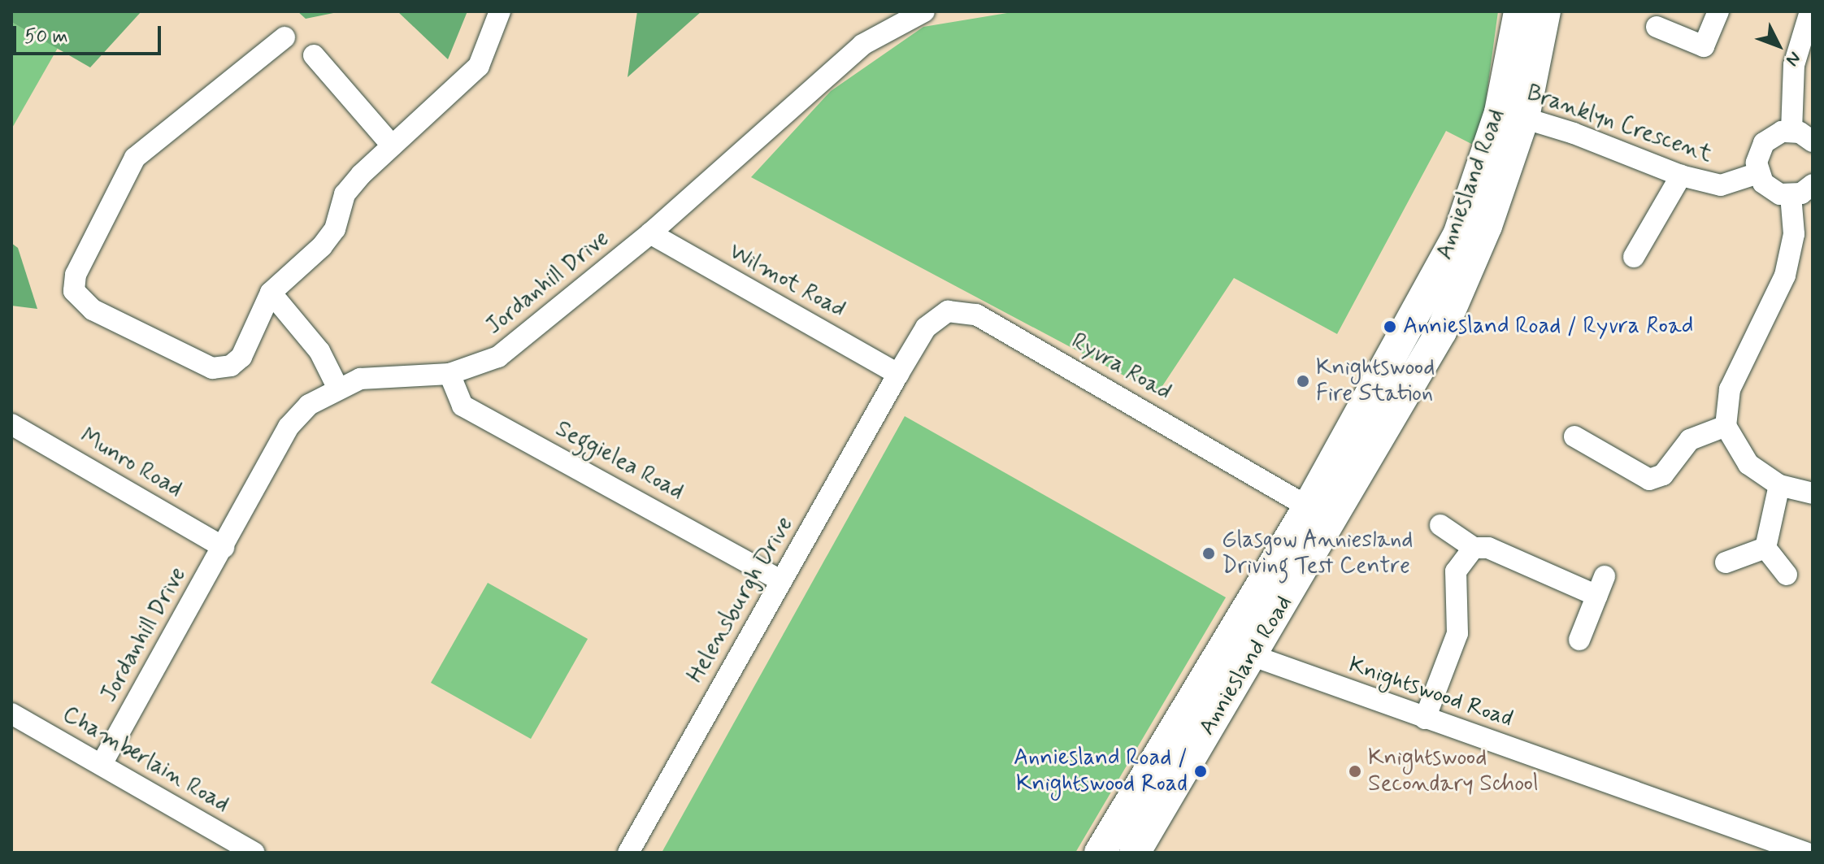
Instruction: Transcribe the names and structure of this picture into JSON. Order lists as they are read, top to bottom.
{
  "streets": {
    "street": [
      "Branklyn Crescent",
      "Anniesland Road",
      "Wilmot Road",
      "Jordanhill Drive",
      "Ryvra Road",
      "Seggielea Road",
      "Munro Road",
      "Helensburgh Drive",
      "Knightswood Road",
      "Chamberlain Road"
    ]
  },
  "crossings": [
    ["Branklyn Crescent", "Anniesland Road"],
    ["Anniesland Road", "Ryvra Road"],
    ["Anniesland Road", "Knightswood Road"],
    ["Wilmot Road", "Jordanhill Drive"],
    ["Wilmot Road", "Ryvra Road"],
    ["Wilmot Road", "Helensburgh Drive"],
    ["Jordanhill Drive", "Seggielea Road"],
    ["Jordanhill Drive", "Munro Road"],
    ["Jordanhill Drive", "Chamberlain Road"],
    ["Ryvra Road", "Helensburgh Drive"],
    ["Seggielea Road", "Helensburgh Drive"]
  ],
  "places": [
    "Anniesland Road / Ryvra Road",
    "Knightswood Fire Station",
    "Glasgow Anniesland Driving Test Centre",
    "Anniesland Road / Knightswood Road",
    "Knightswood Secondary School"
  ],
  "scale_bar": "50 m",
  "north": "bottom right"
}
